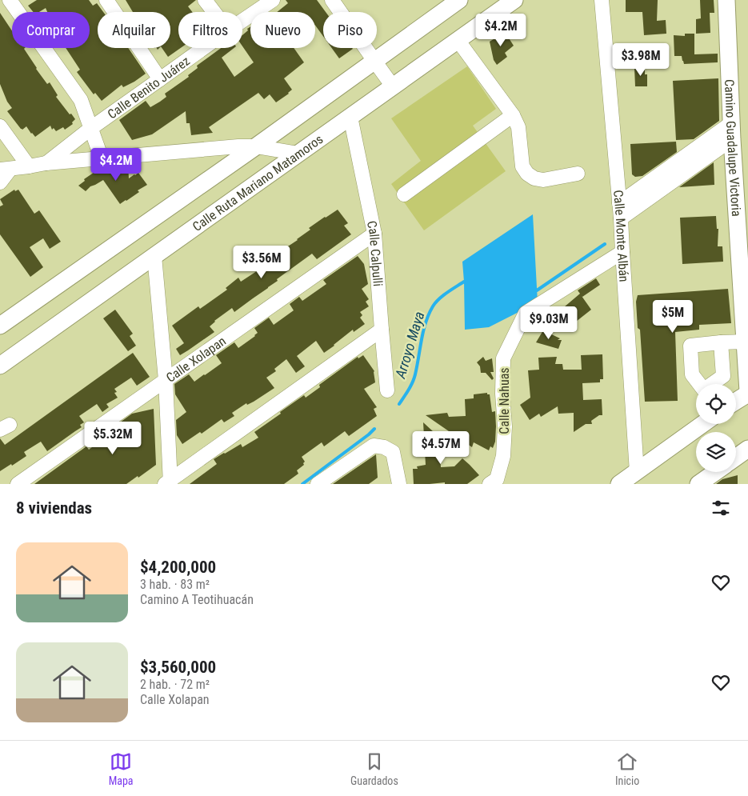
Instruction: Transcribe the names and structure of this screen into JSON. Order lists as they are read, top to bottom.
{
  "streets": {
    "main road": ["Camino Guadalupe Victoria", "Calle Ruta Mariano Matamoros"],
    "street": [
      "Calle Benito Juárez",
      "Calle Monte Albán",
      "Calle Calpulli",
      "Calle Xolapan",
      "Calle Nahuas"
    ]
  },
  "crossings": [
    ["Calle Ruta Mariano Matamoros", "Calle Calpulli"],
    ["Calle Monte Albán", "Calle Nahuas"],
    ["Calle Calpulli", "Calle Xolapan"]
  ],
  "water": ["Arroyo Maya"],
  "page": {
    "chip": [
      "Comprar",
      "Alquilar",
      "Filtros",
      "Nuevo",
      "Piso"
    ],
    "price": [
      "$4.2M",
      "$3.98M",
      "$4.2M",
      "$3.56M",
      "$5M",
      "$9.03M",
      "$5.32M",
      "$4.57M"
    ],
    "heading": "8 viviendas",
    "list": [
      {
        "name": "$4,200,000",
        "note": "3 hab. · 83 m² · Camino A Teotihuacán"
      },
      {
        "name": "$3,560,000",
        "note": "2 hab. · 72 m² · Calle Xolapan"
      }
    ],
    "tabs": ["Mapa", "Guardados", "Inicio"]
  }
}
